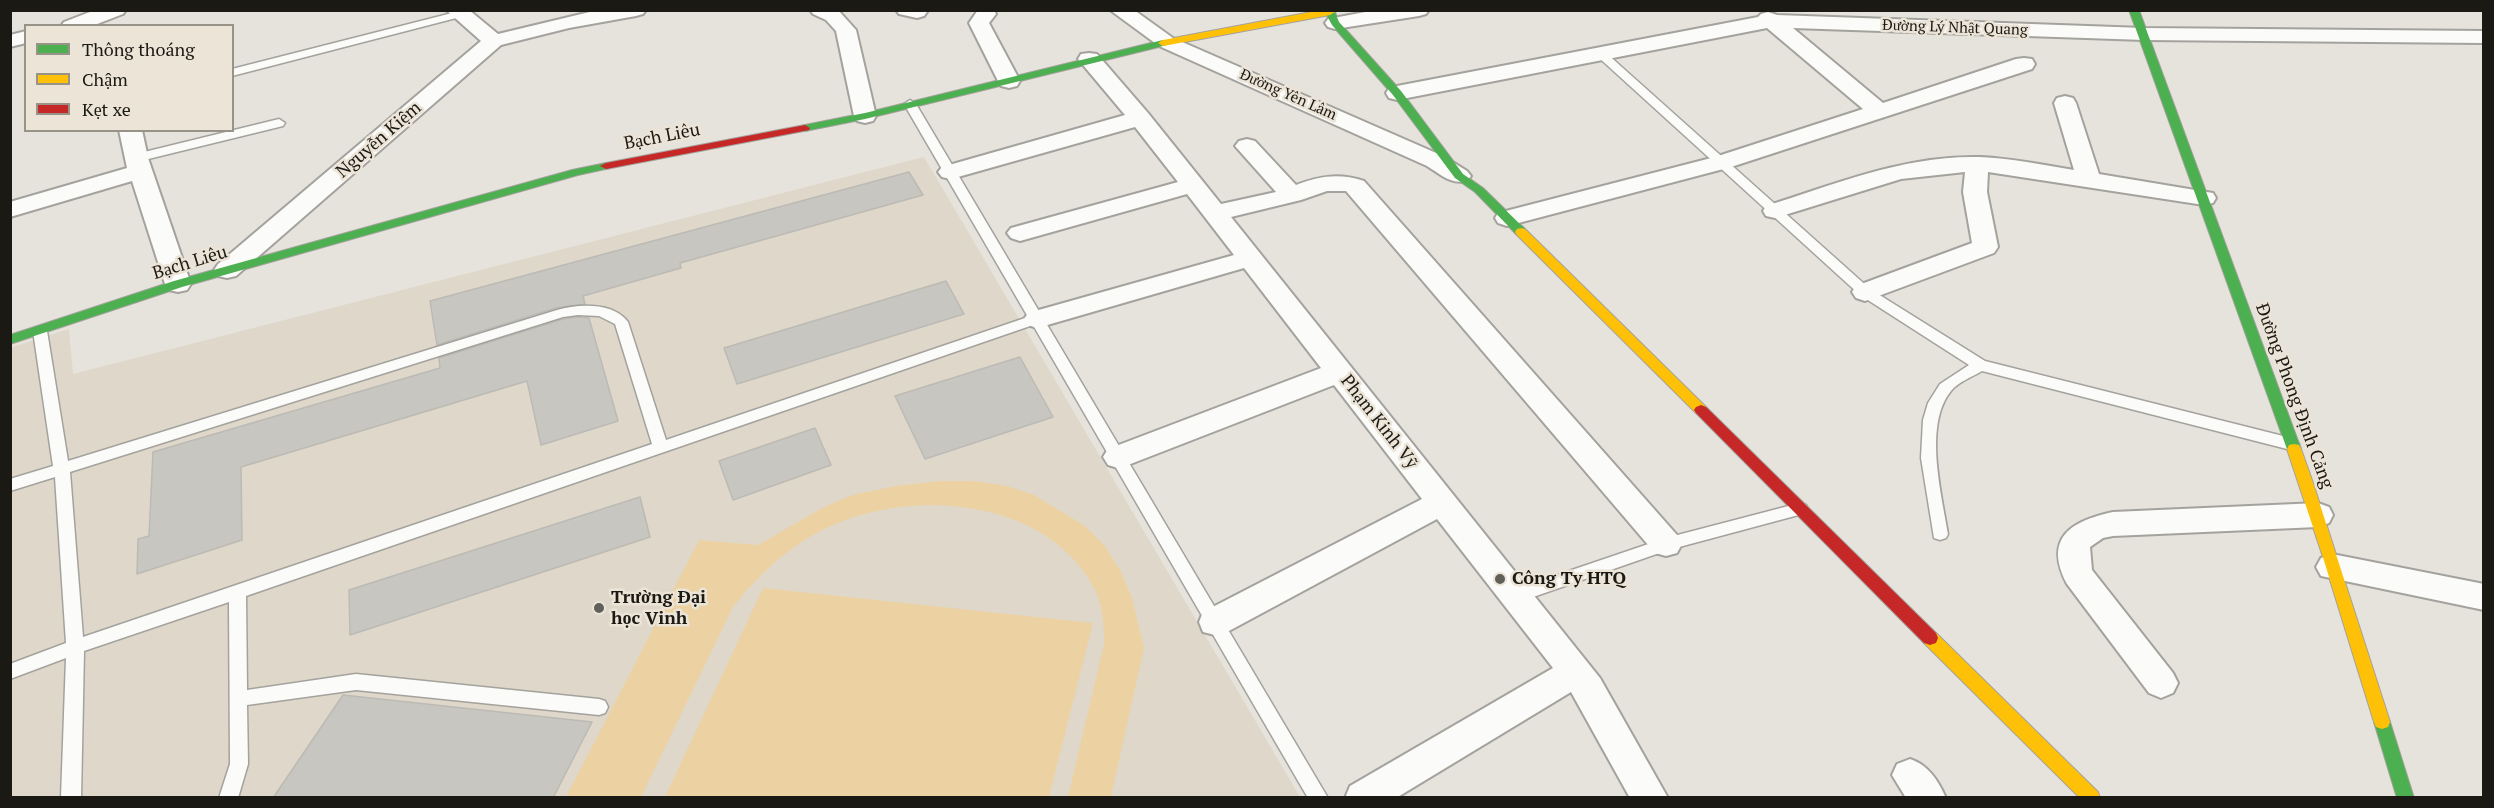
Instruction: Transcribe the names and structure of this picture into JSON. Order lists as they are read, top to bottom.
{
  "streets": {
    "street": [
      "Đường Lý Nhật Quang",
      "Đường Yên Lâm",
      "Bạch Liêu",
      "Nguyễn Kiệm",
      "Đường Phong Định Cảng",
      "Phạm Kinh Vỹ"
    ]
  },
  "crossings": [
    ["Đường Lý Nhật Quang", "Đường Phong Định Cảng"],
    ["Đường Yên Lâm", "Bạch Liêu"],
    ["Bạch Liêu", "Nguyễn Kiệm"],
    ["Bạch Liêu", "Phạm Kinh Vỹ"]
  ],
  "places": ["Công Ty HTQ", "Trường Đại học Vinh"],
  "legend": ["Thông thoáng", "Chậm", "Kẹt xe"]
}
